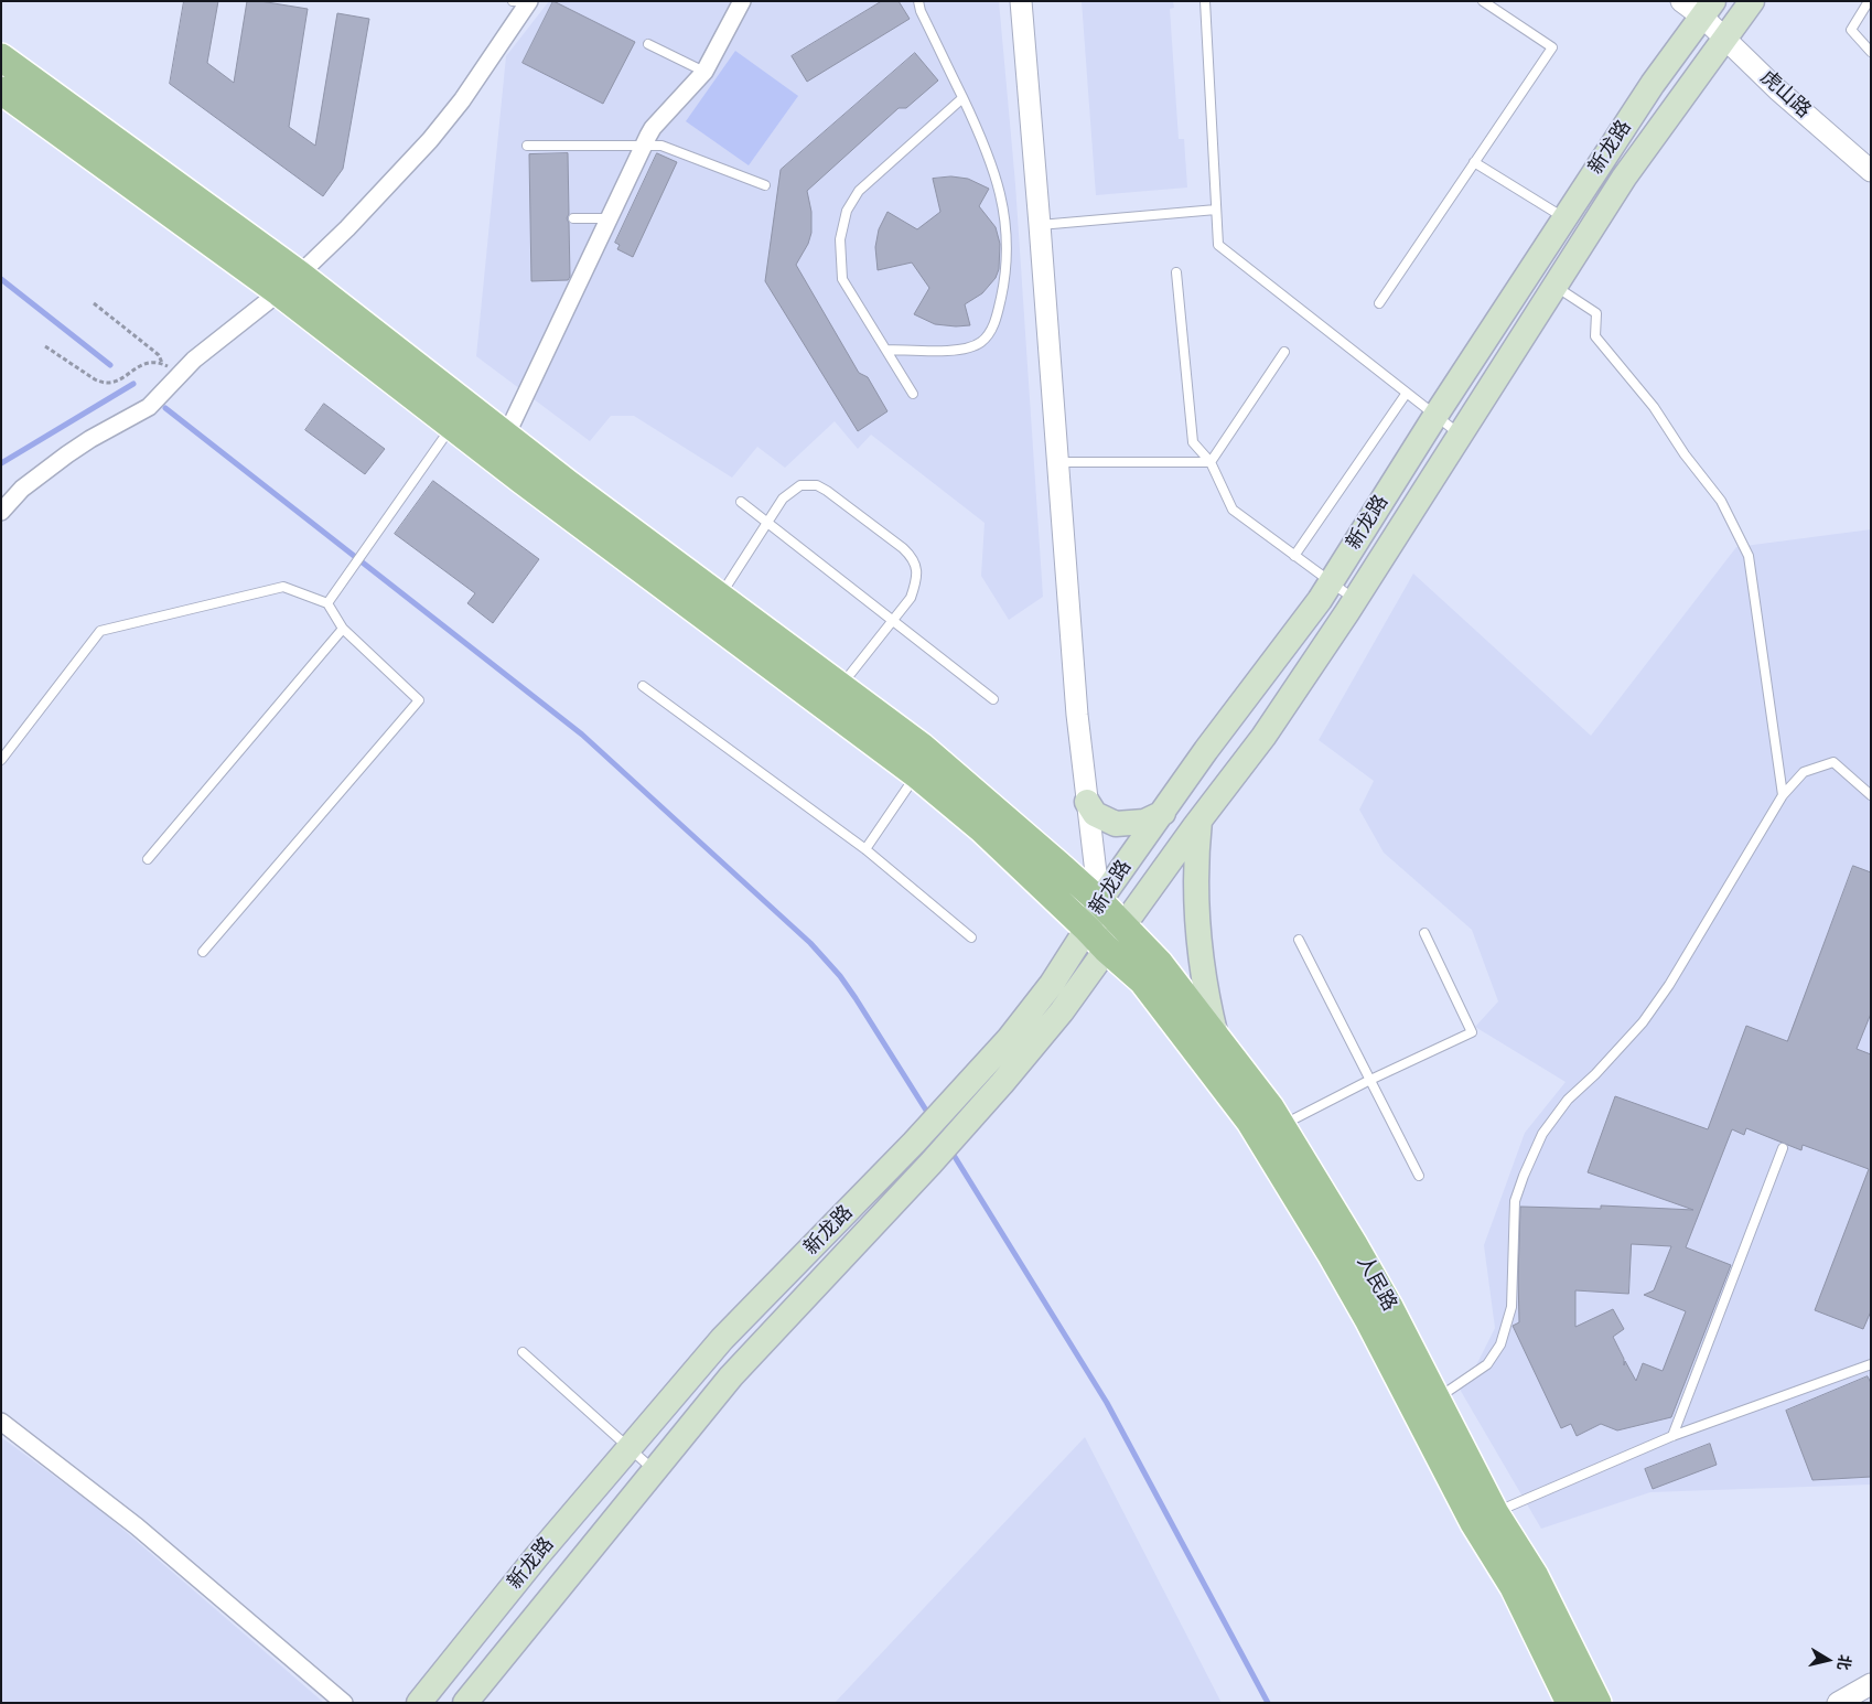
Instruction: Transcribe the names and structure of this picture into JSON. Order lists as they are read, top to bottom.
{
  "streets": {
    "main road": ["新龙路", "人民路"],
    "street": ["虎山路"]
  },
  "crossings": [
    ["虎山路", "新龙路"],
    ["新龙路", "人民路"]
  ],
  "north": "right"
}
